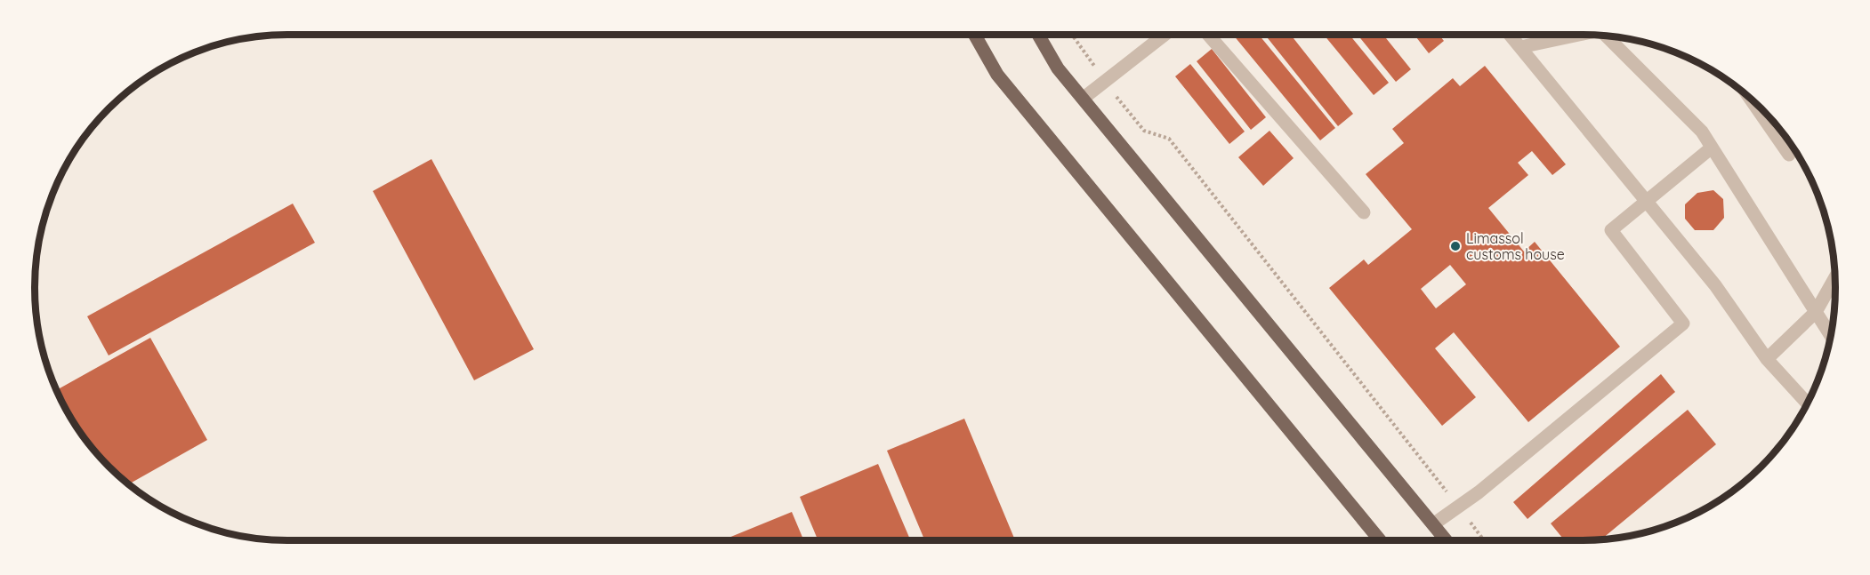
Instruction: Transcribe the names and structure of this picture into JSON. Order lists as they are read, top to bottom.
{
  "places": ["Limassol customs house"]
}
